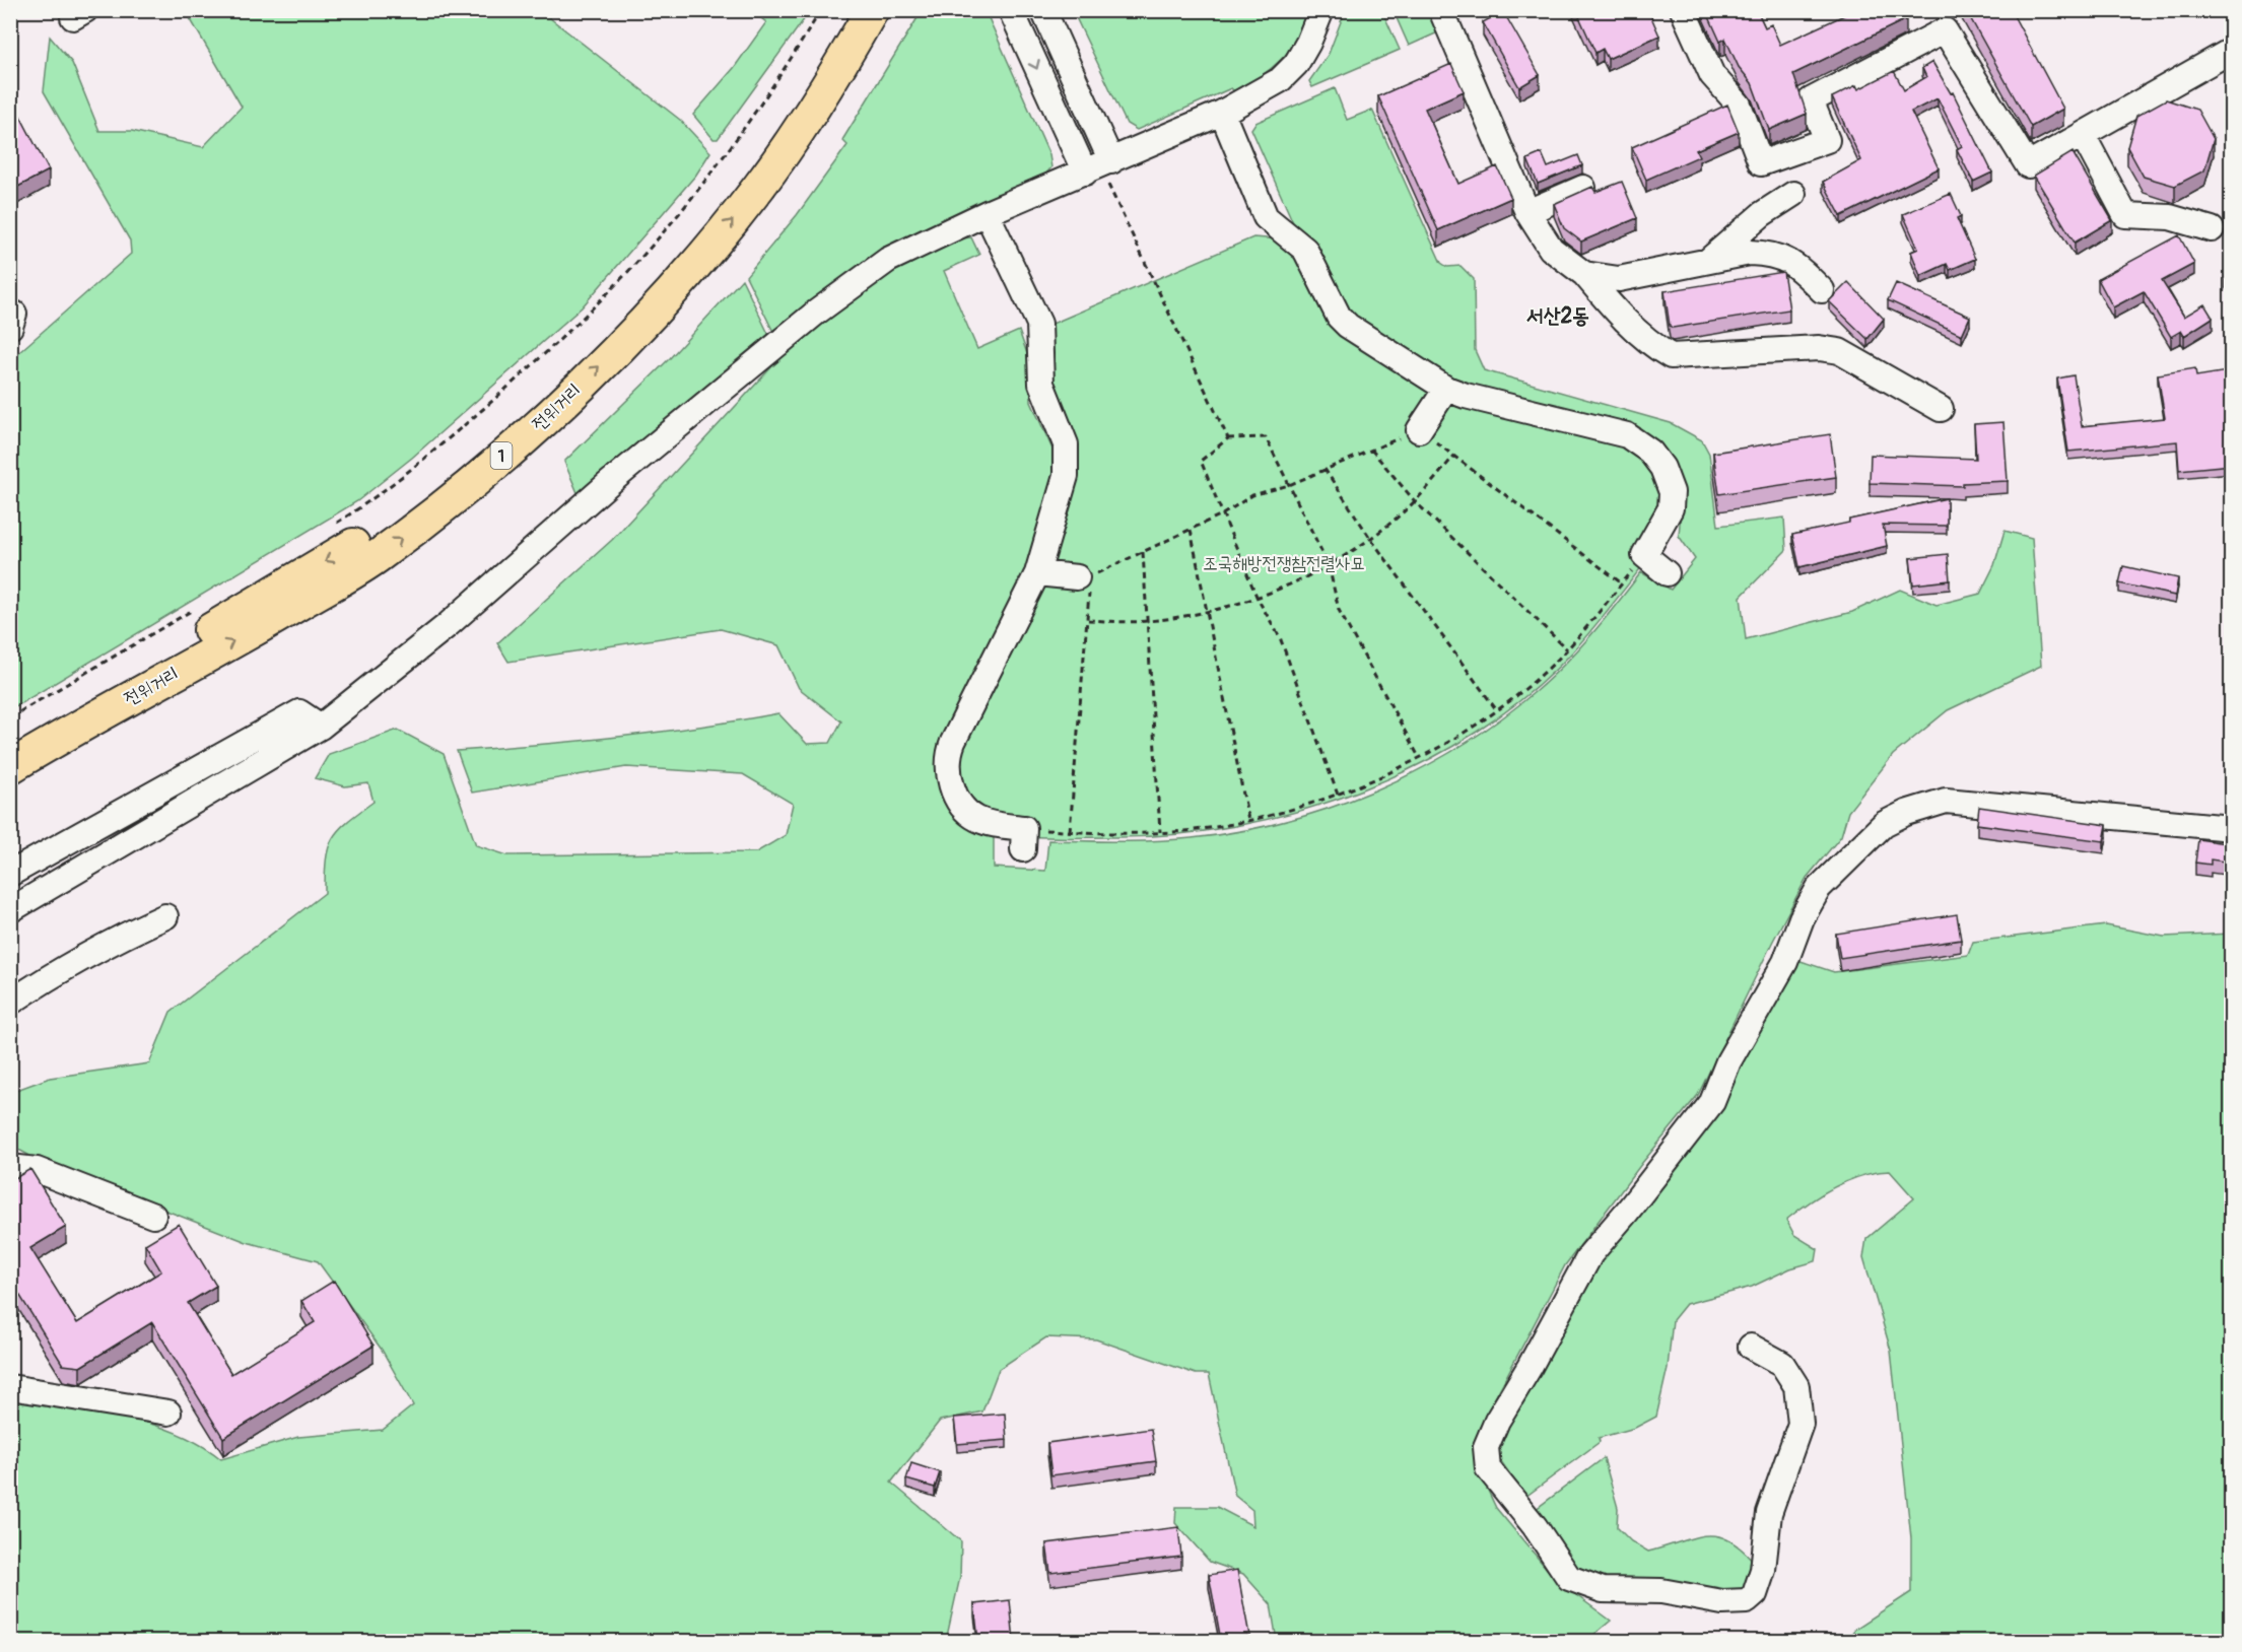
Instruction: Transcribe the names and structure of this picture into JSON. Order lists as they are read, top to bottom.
{
  "streets": {
    "main road": ["전위거리", "1"]
  },
  "districts": ["서산2동"],
  "parks": ["조국해방전쟁참전렬사묘"]
}
